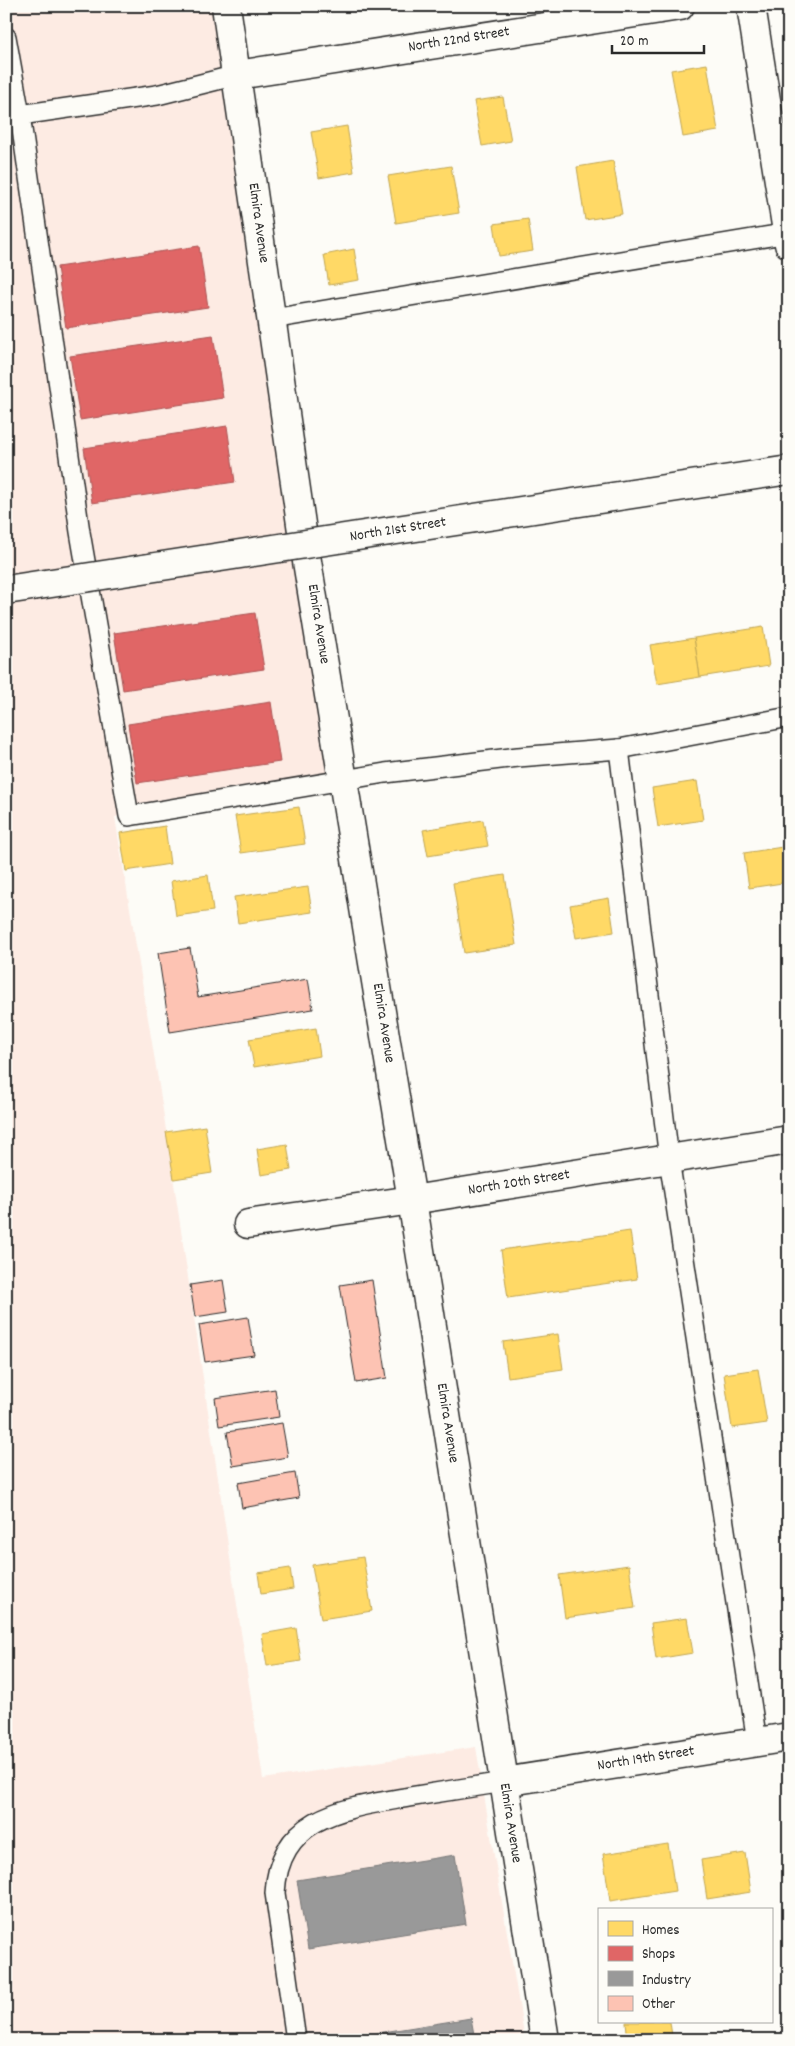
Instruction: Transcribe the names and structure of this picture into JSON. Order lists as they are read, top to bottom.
{
  "streets": {
    "street": [
      "North 22nd Street",
      "Elmira Avenue",
      "North 21st Street",
      "North 20th Street",
      "North 19th Street"
    ]
  },
  "crossings": [
    ["North 22nd Street", "Elmira Avenue"],
    ["Elmira Avenue", "North 20th Street"],
    ["Elmira Avenue", "North 19th Street"]
  ],
  "legend": [
    "Homes",
    "Shops",
    "Industry",
    "Other"
  ],
  "scale_bar": "20 m"
}
